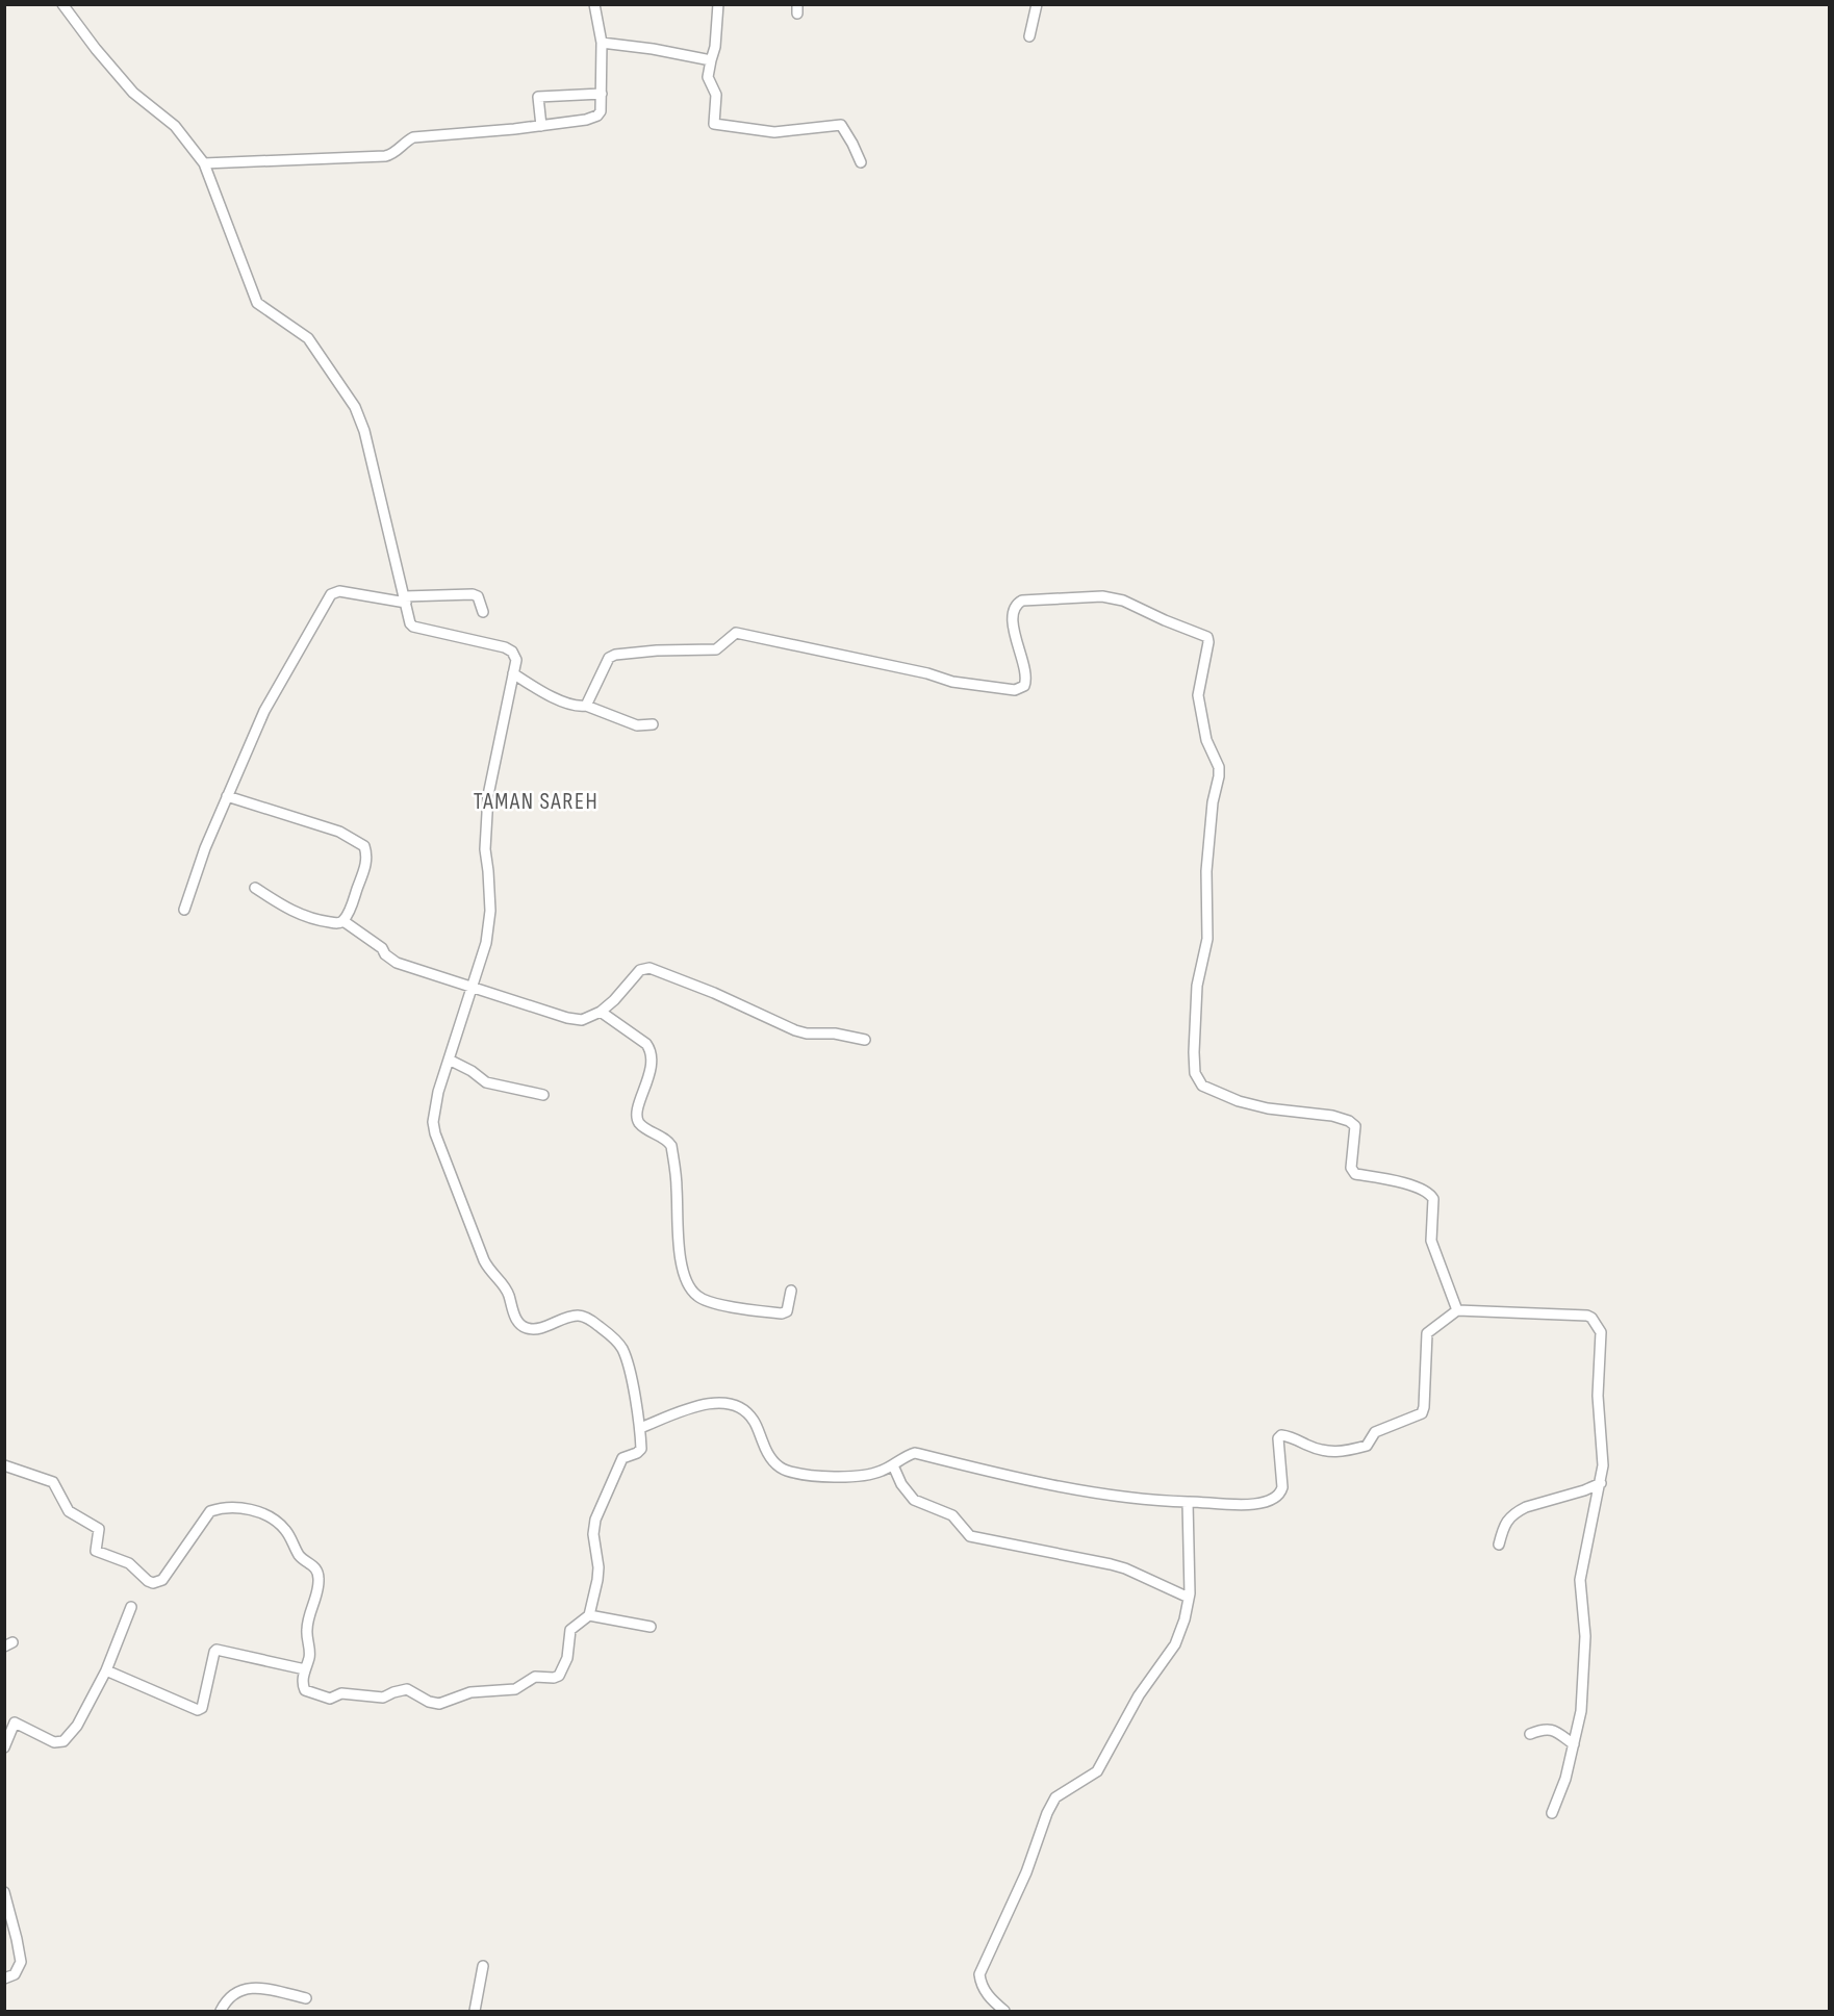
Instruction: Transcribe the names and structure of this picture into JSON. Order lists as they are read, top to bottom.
{
  "districts": ["TAMAN SAREH"]
}
